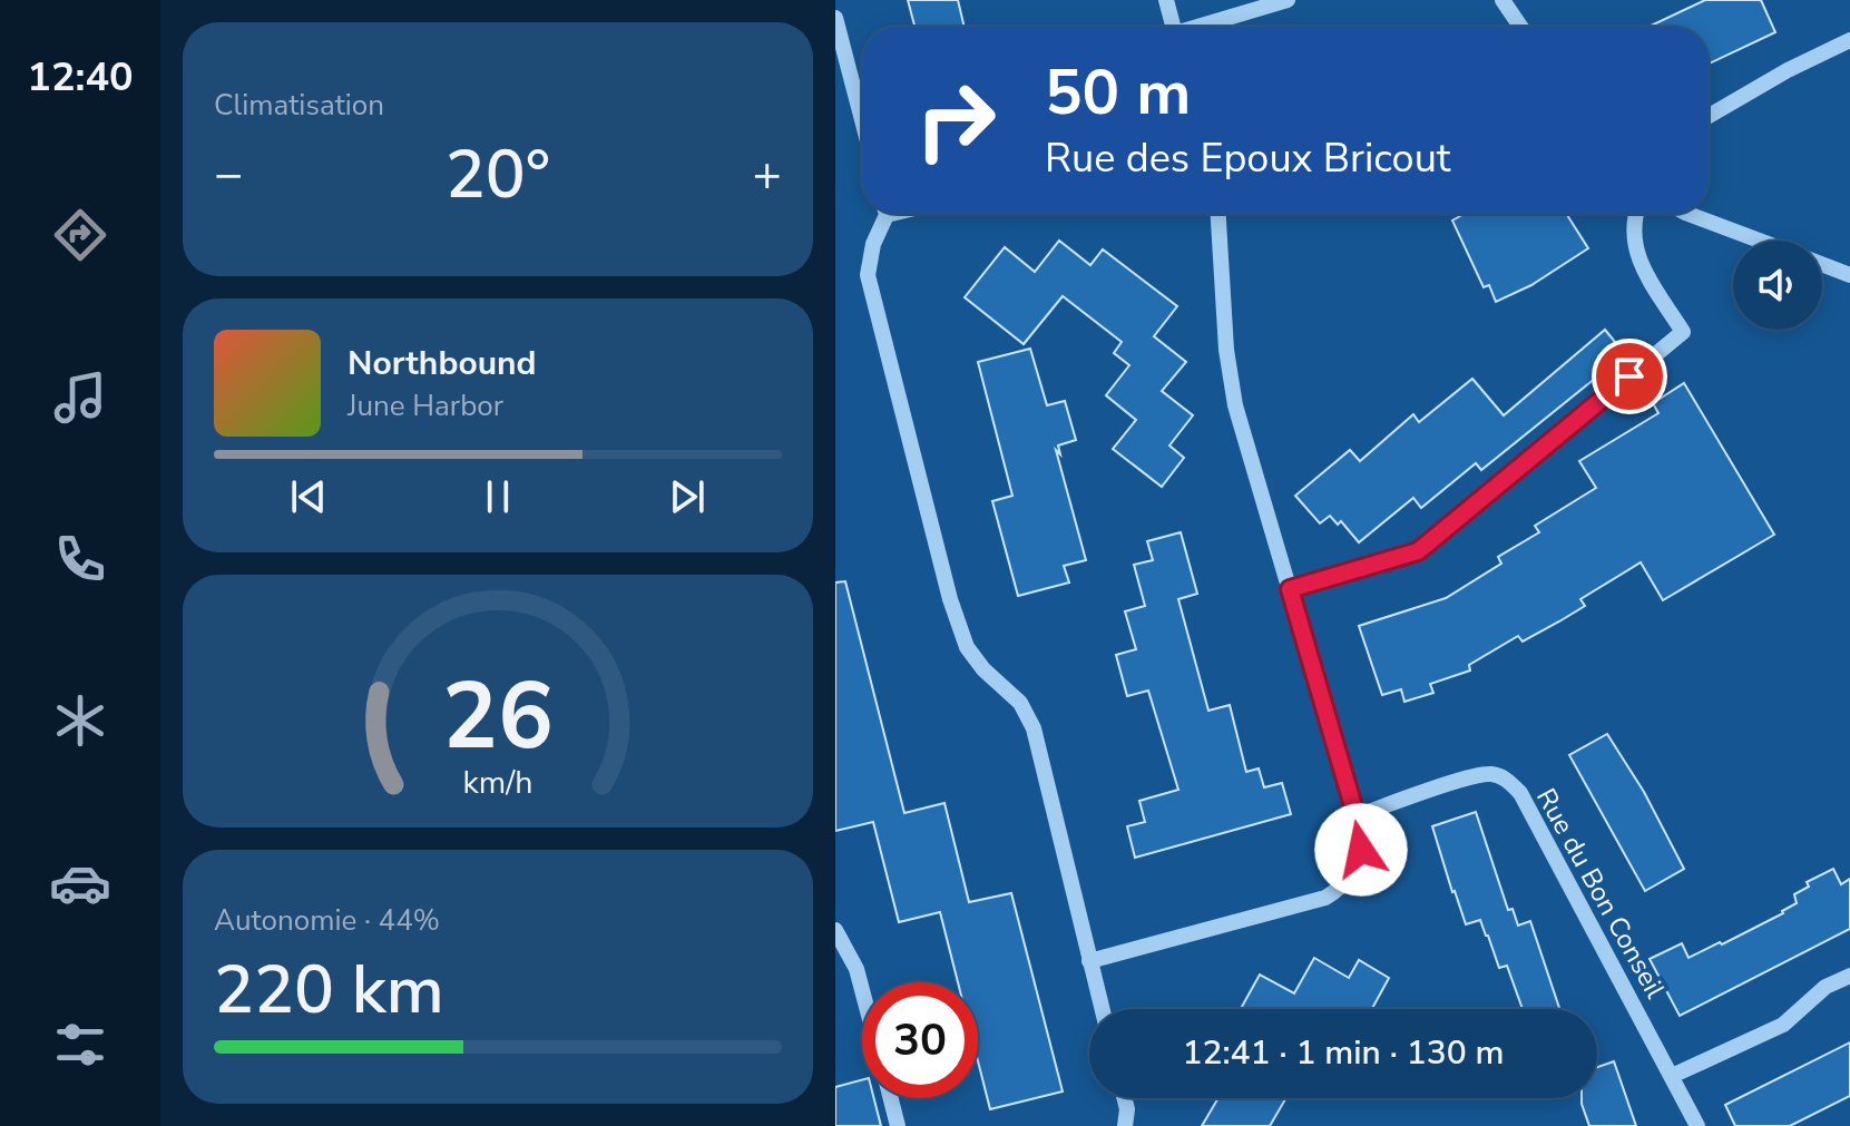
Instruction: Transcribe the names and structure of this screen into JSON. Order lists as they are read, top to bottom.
{
  "streets": {
    "street": ["Rue du Bon Conseil"]
  },
  "page": {
    "tabs": "12:40",
    "tile": [
      "Climatisation",
      ["Autonomie · 44%", "220 km"]
    ],
    "turn": ["50 m", "Rue des Epoux Bricout"],
    "heat": ["−", "20°", "+"],
    "song": ["Northbound", "June Harbor"],
    "limit": "30",
    "trip": "12:41 · 1 min · 130 m",
    "gauge": ["26", "km/h"]
  }
}
